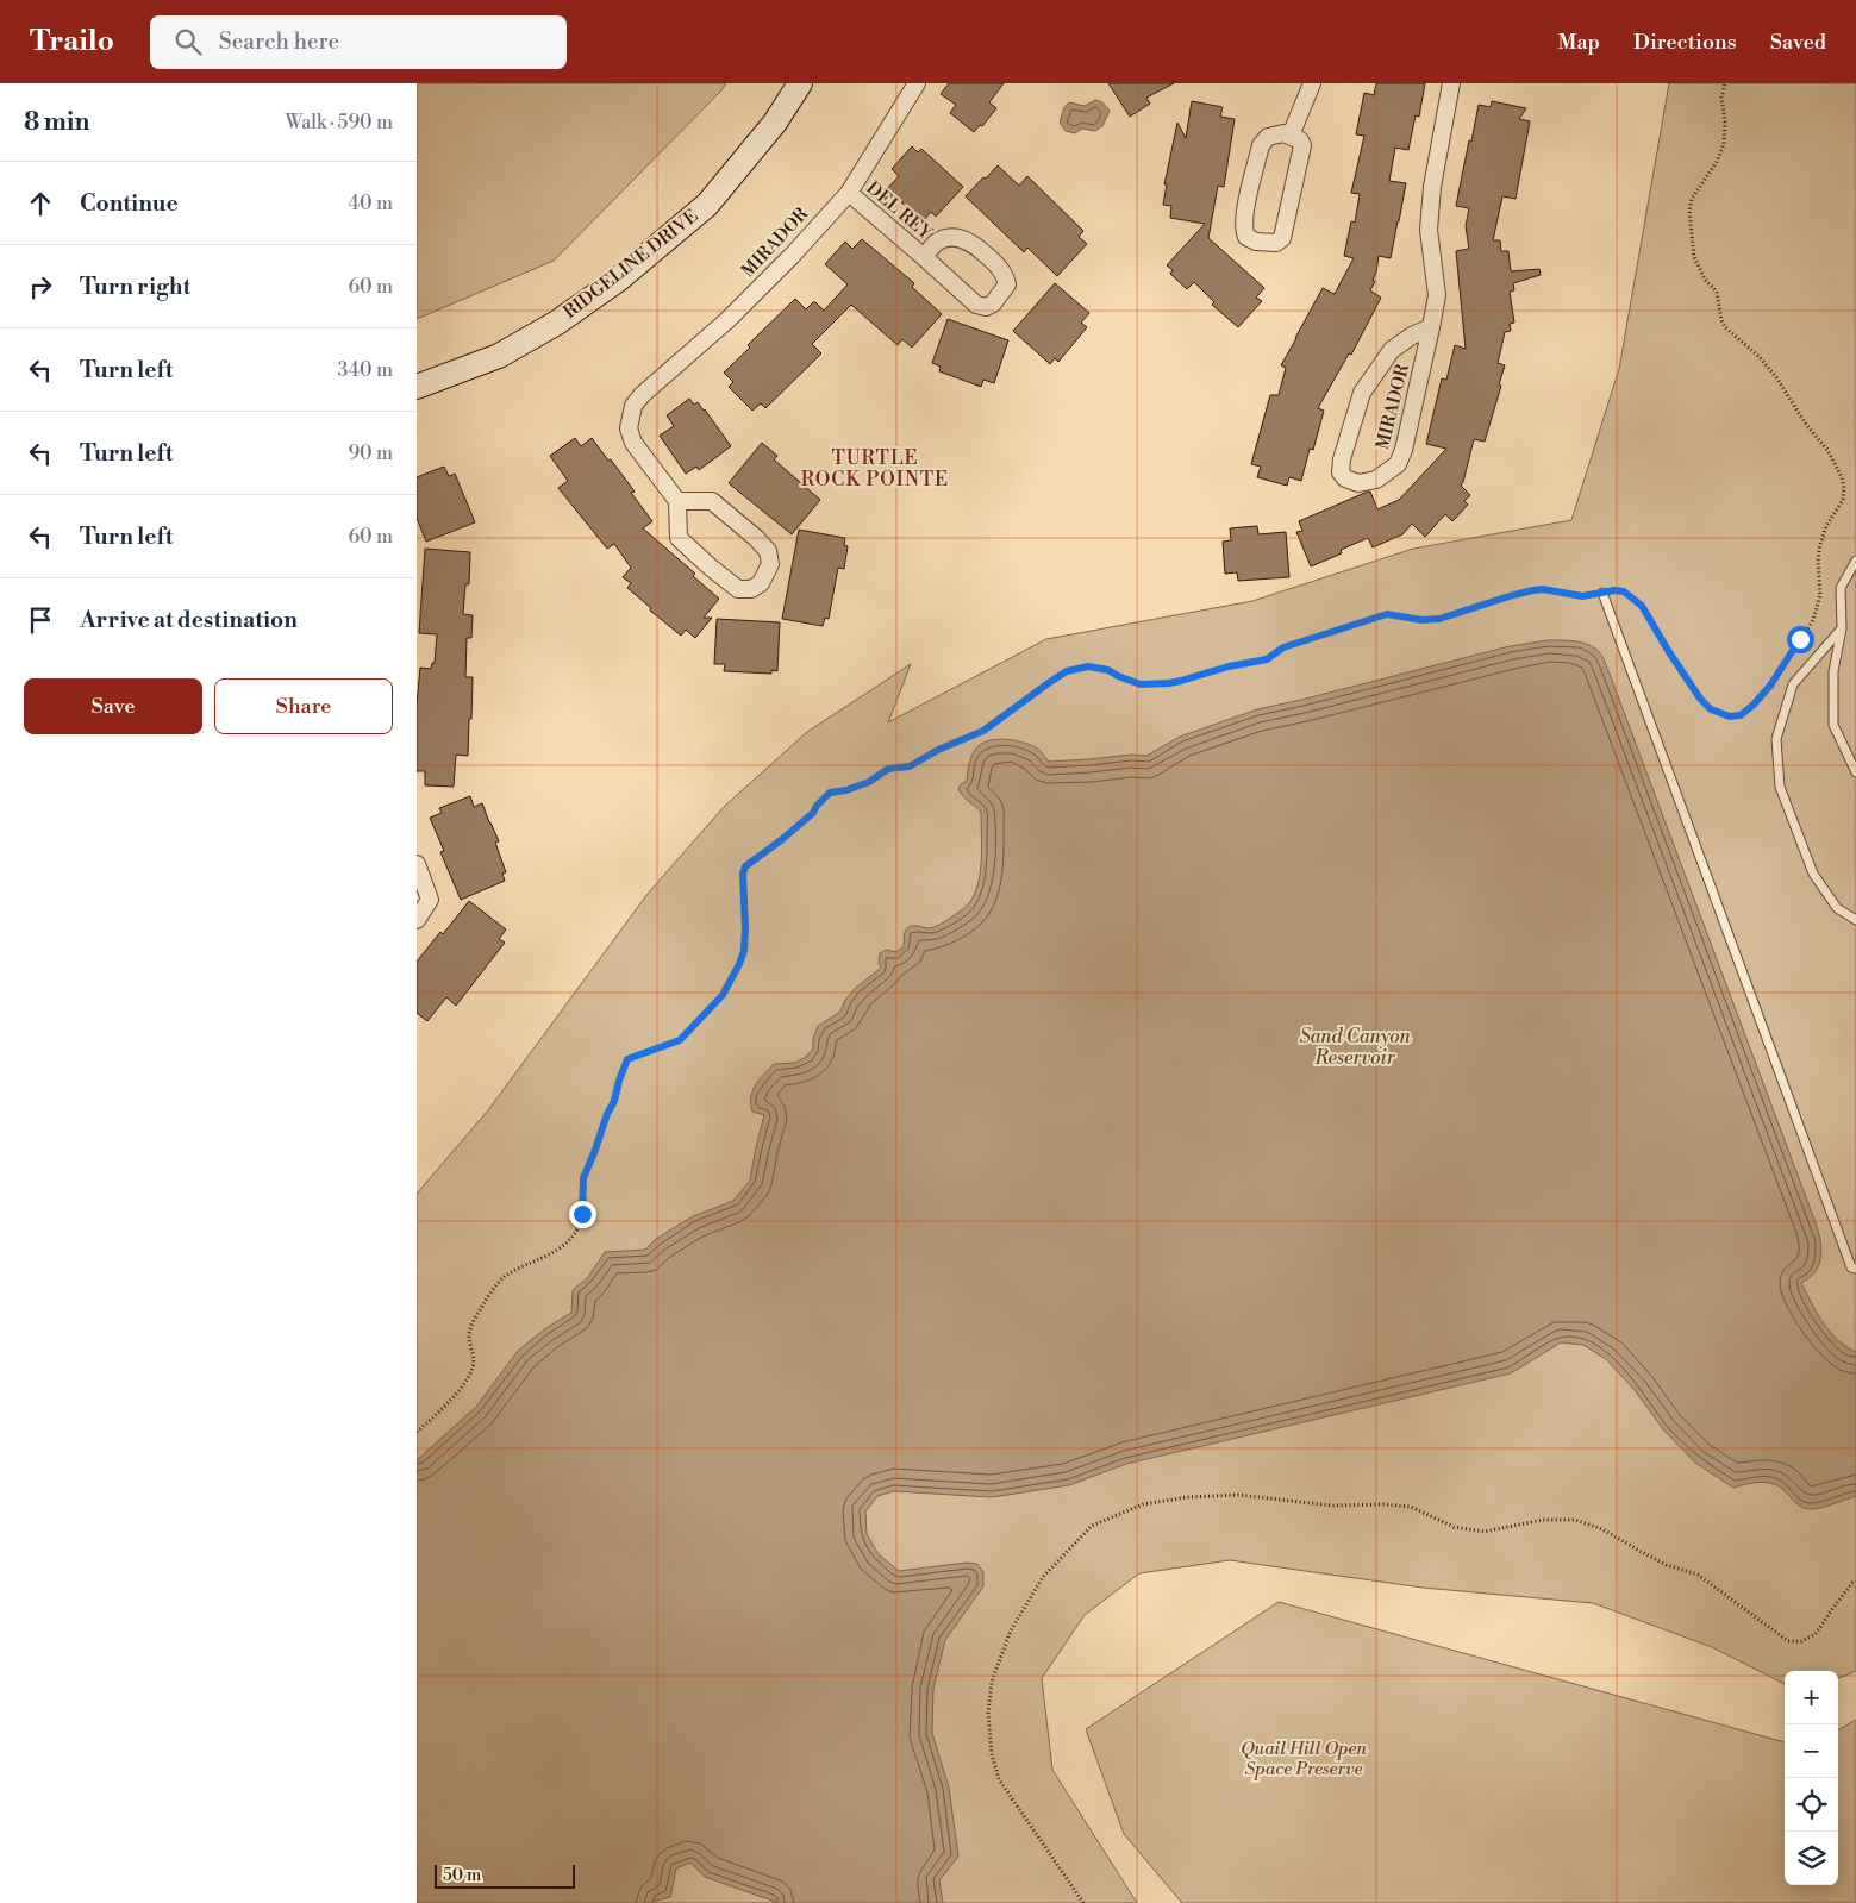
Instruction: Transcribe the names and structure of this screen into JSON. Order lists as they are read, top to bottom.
{
  "streets": {
    "street": ["DEL REY", "MIRADOR", "RIDGELINE DRIVE"]
  },
  "crossings": [
    ["DEL REY", "MIRADOR"]
  ],
  "districts": ["TURTLE ROCK POINTE"],
  "water": ["Sand Canyon Reservoir"],
  "parks": ["Quail Hill Open Space Preserve"],
  "scale_bar": "50 m",
  "page": {
    "header": "Trailo",
    "search": "Search here",
    "nav": ["Map", "Directions", "Saved"],
    "heading": ["8 min", "Walk · 590 m"],
    "list": [
      ["Continue", "40 m"],
      ["Turn right", "60 m"],
      ["Turn left", "340 m"],
      ["Turn left", "90 m"],
      ["Turn left", "60 m"],
      "Arrive at destination"
    ],
    "buttons": ["Save", "Share"],
    "map_buttons": ["+", "−"],
    "scale": "50 m"
  }
}
